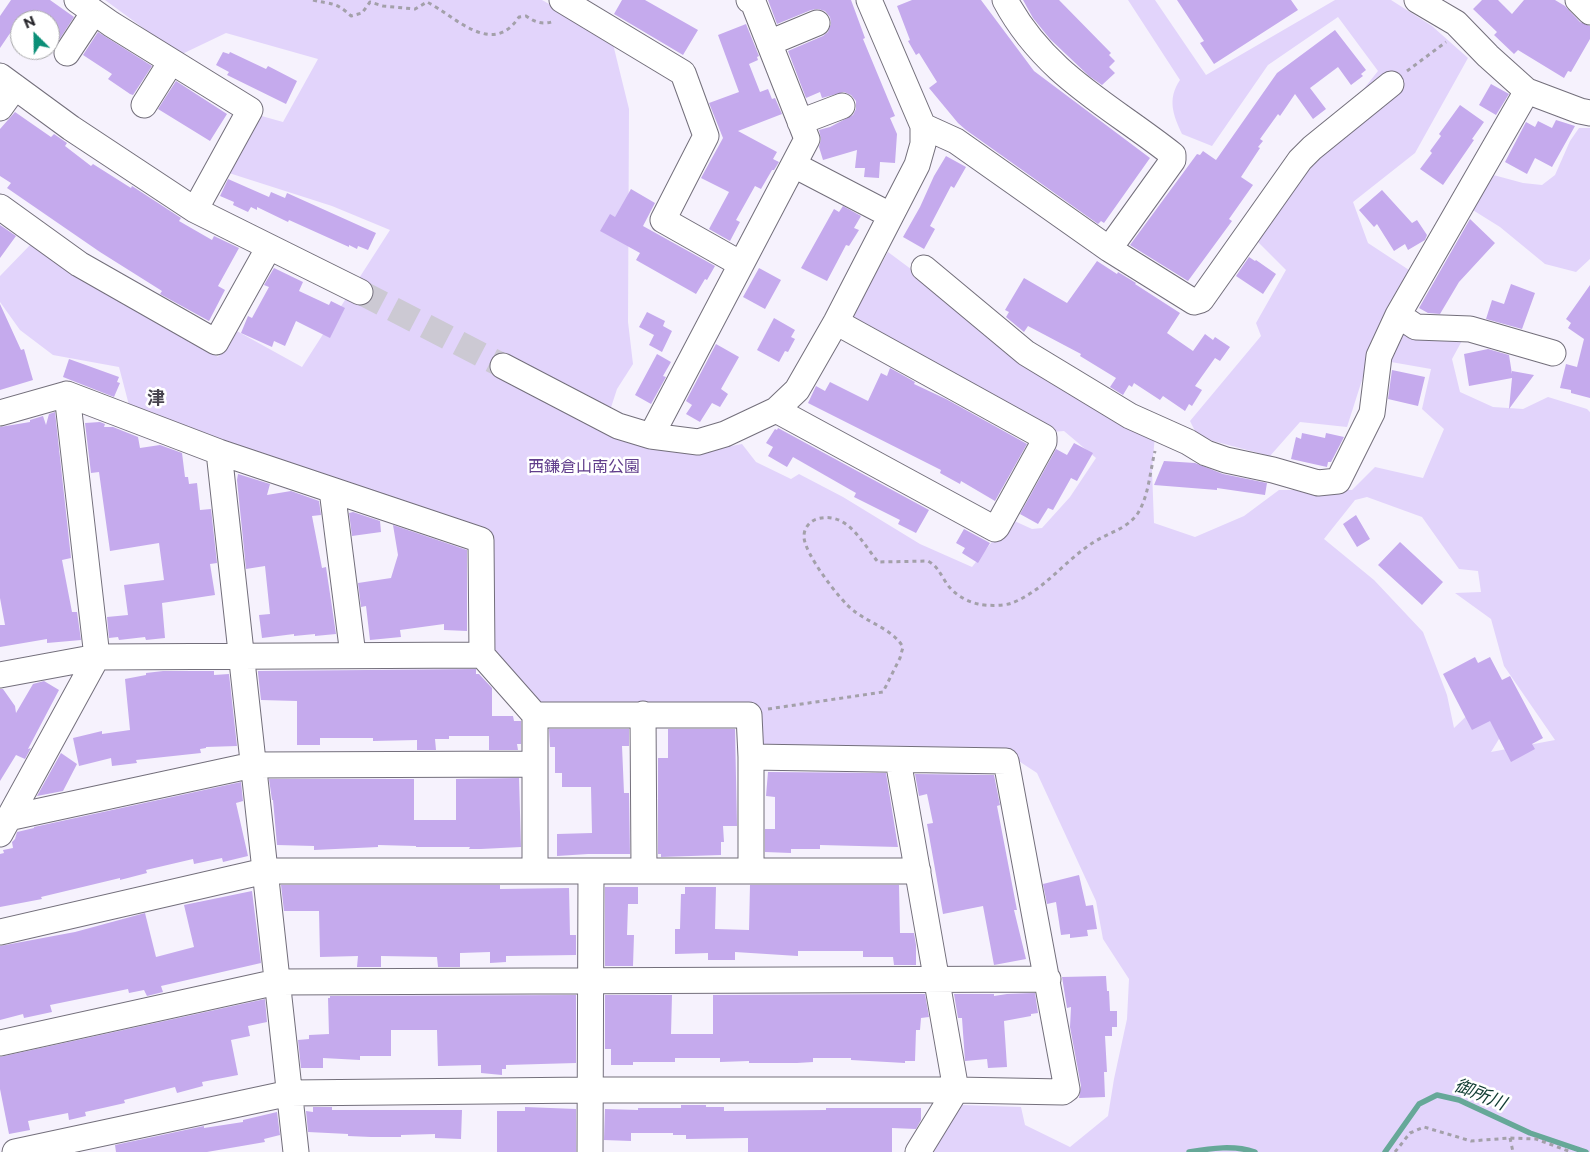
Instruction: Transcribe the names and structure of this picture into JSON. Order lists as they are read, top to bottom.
{
  "districts": ["津"],
  "water": ["御所川"],
  "parks": ["西鎌倉山南公園"],
  "north": "top left"
}
